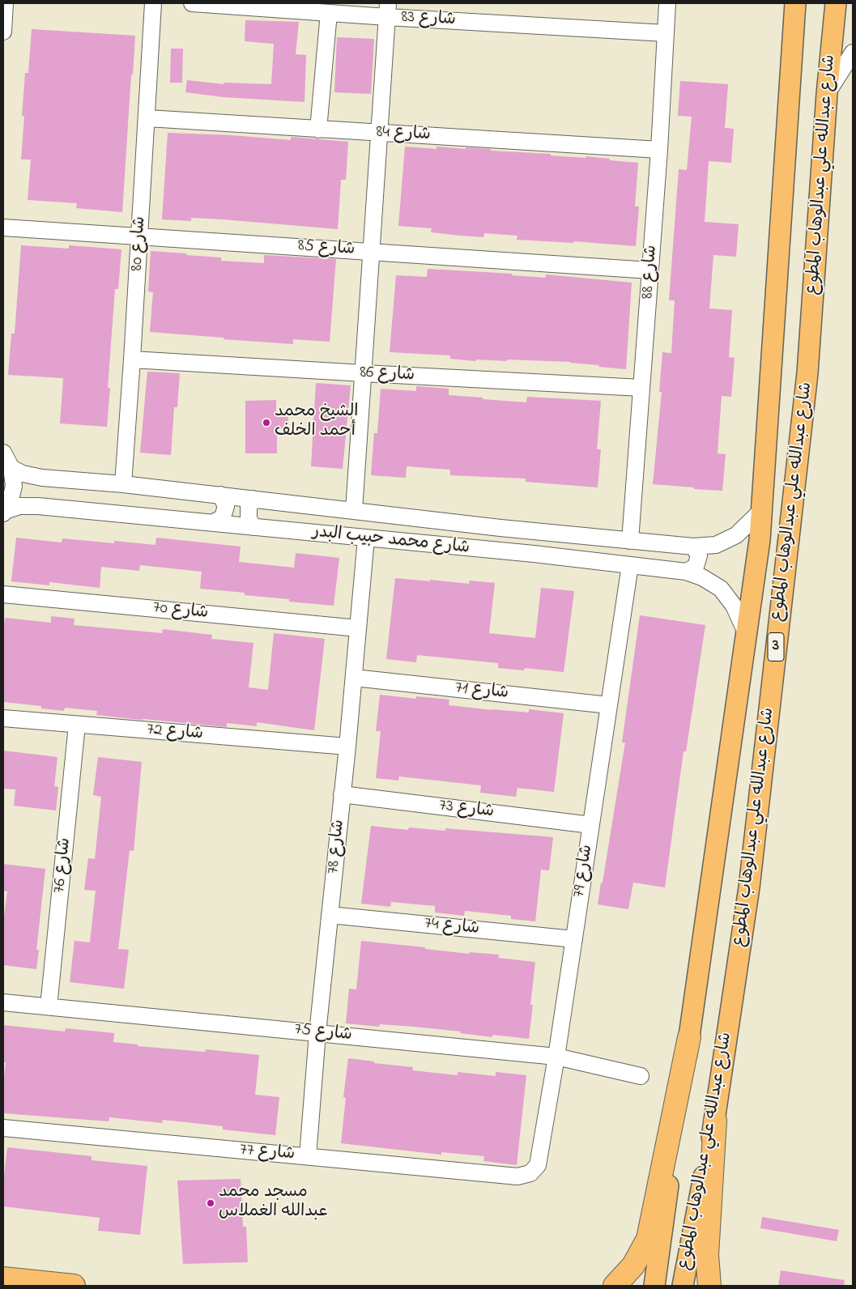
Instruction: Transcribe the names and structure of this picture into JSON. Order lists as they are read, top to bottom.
{
  "streets": {
    "main road": ["شارع عبدالله علي عبدالوهاب المطوع", "3"],
    "street": [
      "شارع 83",
      "شارع 84",
      "شارع 80",
      "شارع 85",
      "شارع 88",
      "شارع 86",
      "شارع محمد حبيب البدر",
      "شارع 70",
      "شارع 71",
      "شارع 72",
      "شارع 73",
      "شارع 78",
      "شارع 76",
      "شارع 79",
      "شارع 74",
      "شارع 75",
      "شارع 77"
    ]
  },
  "crossings": [
    ["شارع 83", "شارع 88"],
    ["شارع 84", "شارع 80"],
    ["شارع 84", "شارع 88"],
    ["شارع عبدالله علي عبدالوهاب المطوع", "شارع محمد حبيب البدر"],
    ["شارع 80", "شارع 85"],
    ["شارع 80", "شارع 86"],
    ["شارع 80", "شارع محمد حبيب البدر"],
    ["شارع 85", "شارع 88"],
    ["شارع 88", "شارع 86"],
    ["شارع 88", "شارع محمد حبيب البدر"],
    ["شارع محمد حبيب البدر", "شارع 78"],
    ["شارع محمد حبيب البدر", "شارع 79"],
    ["شارع 70", "شارع 78"],
    ["شارع 71", "شارع 78"],
    ["شارع 71", "شارع 79"],
    ["شارع 72", "شارع 78"],
    ["شارع 72", "شارع 76"],
    ["شارع 73", "شارع 78"],
    ["شارع 73", "شارع 79"],
    ["شارع 78", "شارع 74"],
    ["شارع 78", "شارع 75"],
    ["شارع 78", "شارع 77"],
    ["شارع 76", "شارع 75"],
    ["شارع 79", "شارع 74"],
    ["شارع 79", "شارع 75"],
    ["شارع 79", "شارع 77"]
  ],
  "places": ["الشيخ محمد أحمد الخلف", "مسجد محمد عبدالله الغملاس"]
}
